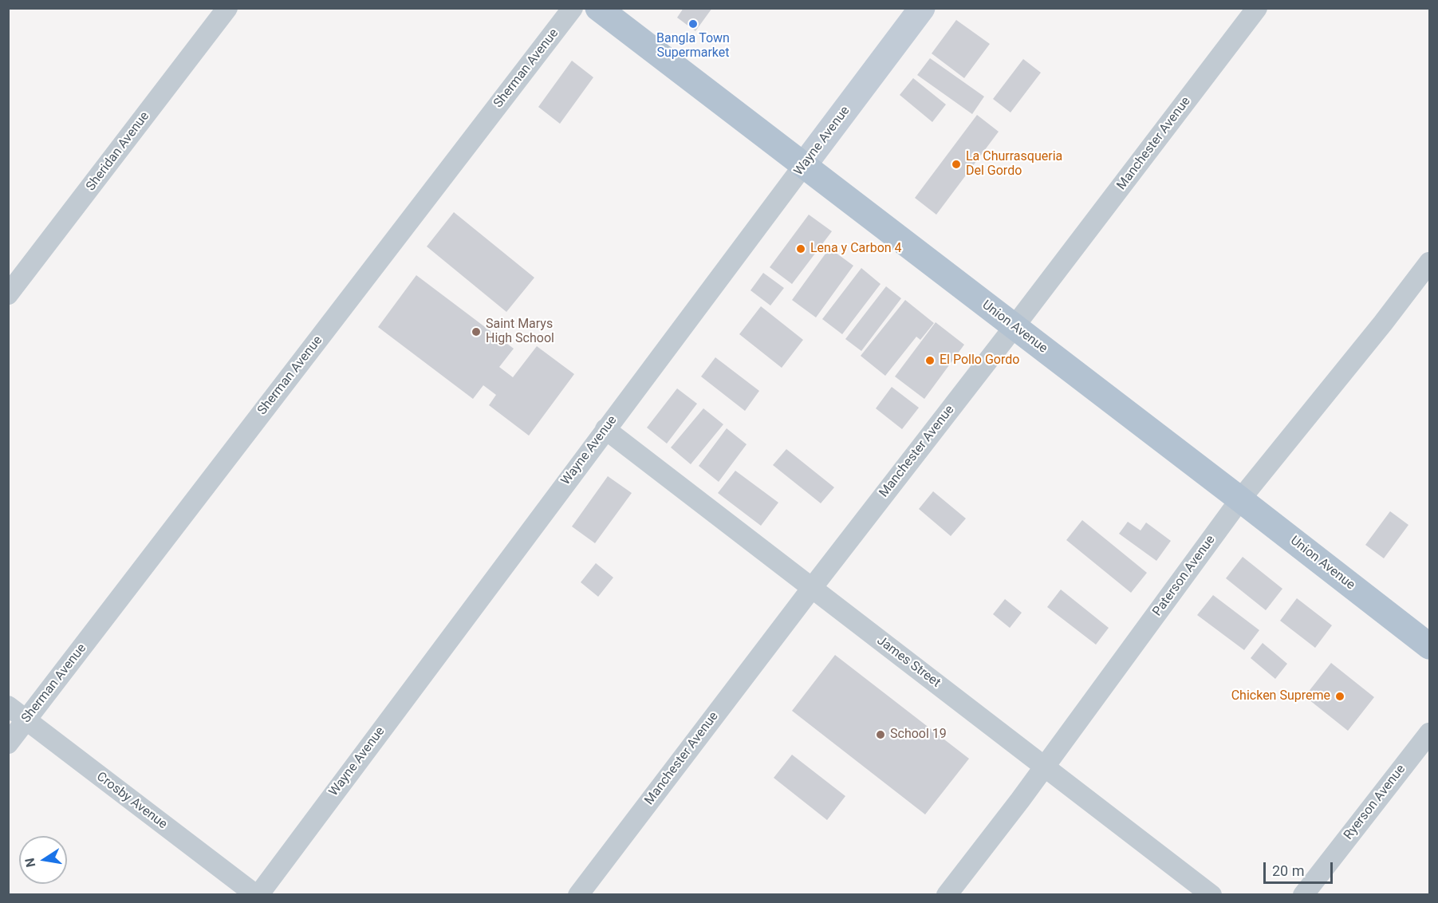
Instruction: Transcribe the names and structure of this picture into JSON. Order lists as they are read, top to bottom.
{
  "streets": {
    "main road": ["Wayne Avenue", "Union Avenue"],
    "street": [
      "Sherman Avenue",
      "Manchester Avenue",
      "Sheridan Avenue",
      "Paterson Avenue",
      "James Street",
      "Crosby Avenue",
      "Ryerson Avenue"
    ]
  },
  "crossings": [
    ["Sherman Avenue", "Crosby Avenue"],
    ["Wayne Avenue", "Union Avenue"],
    ["Wayne Avenue", "James Street"],
    ["Wayne Avenue", "Crosby Avenue"],
    ["Manchester Avenue", "Union Avenue"],
    ["Manchester Avenue", "James Street"],
    ["Union Avenue", "Paterson Avenue"],
    ["Paterson Avenue", "James Street"]
  ],
  "places": [
    "Bangla Town Supermarket",
    "La Churrasqueria Del Gordo",
    "Lena y Carbon 4",
    "Saint Marys High School",
    "El Pollo Gordo",
    "Chicken Supreme",
    "School 19"
  ],
  "scale_bar": "20 m",
  "north": "left"
}
